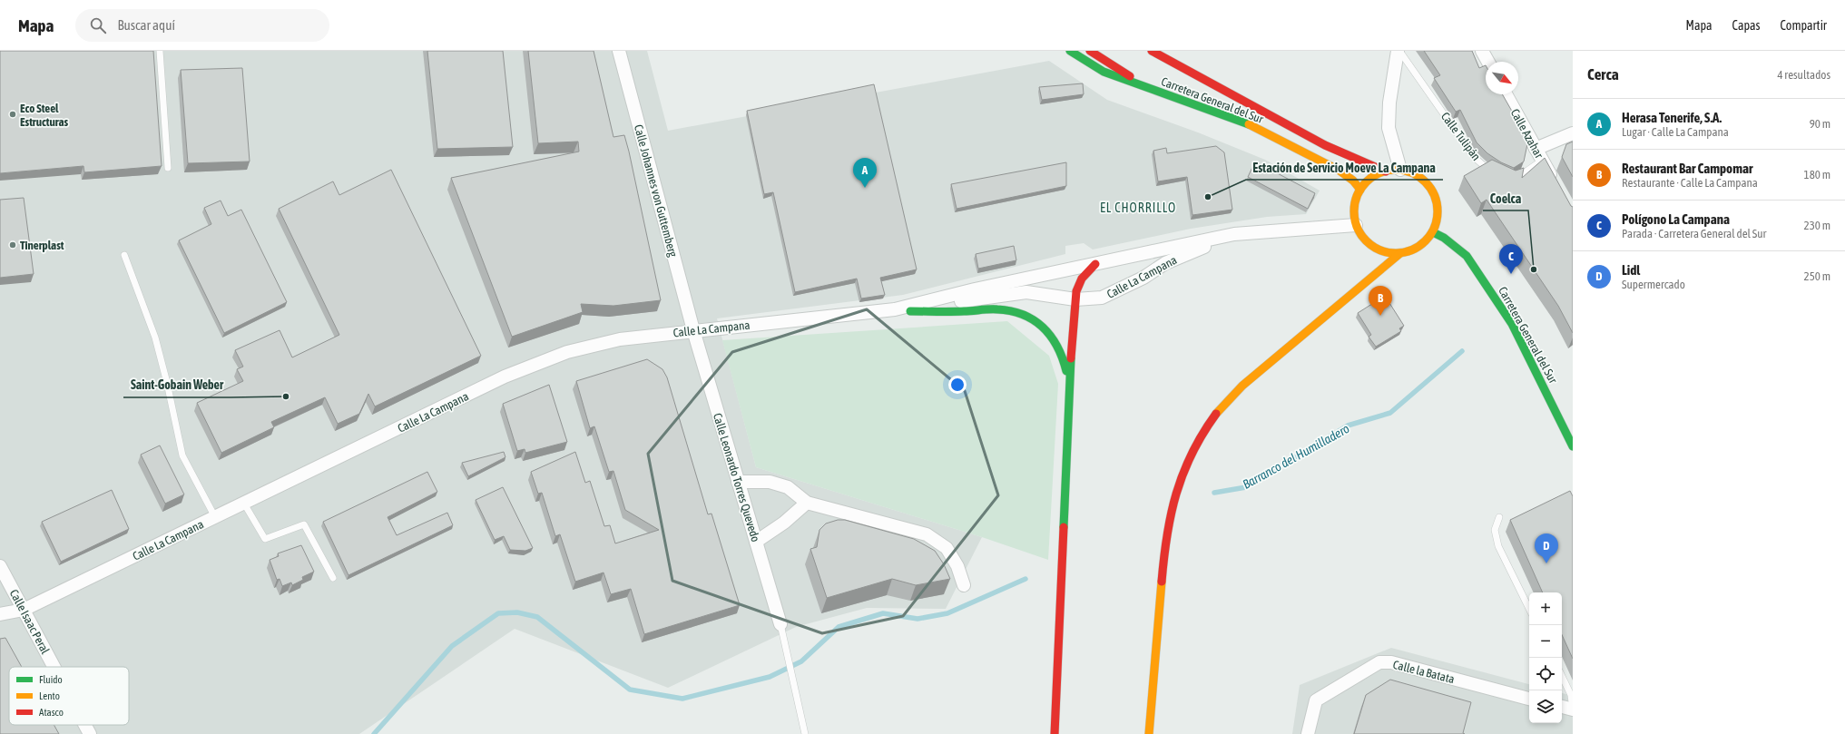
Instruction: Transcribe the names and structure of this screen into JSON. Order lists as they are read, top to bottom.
{
  "streets": {
    "main road": ["Carretera General del Sur"],
    "street": [
      "Calle Azahar",
      "Calle Johannes von Guttemberg",
      "Calle La Campana",
      "Calle Leonardo Torres Quevedo",
      "Calle Isaac Peral",
      "Calle la Batata"
    ],
    "lane": ["Calle Tulipán"]
  },
  "crossings": [
    ["Carretera General del Sur", "Calle La Campana"],
    ["Calle Johannes von Guttemberg", "Calle La Campana"],
    ["Calle Johannes von Guttemberg", "Calle Leonardo Torres Quevedo"],
    ["Calle La Campana", "Calle Leonardo Torres Quevedo"],
    ["Calle La Campana", "Calle Isaac Peral"]
  ],
  "districts": ["EL CHORRILLO"],
  "water": ["Barranco del Humilladero"],
  "places": [
    "Eco Steel Estructuras",
    "Estación de Servicio Moeve La Campana",
    "Tinerplast",
    "Coelca",
    "Saint-Gobain Weber"
  ],
  "legend": ["Fluido", "Lento", "Atasco"],
  "north": "bottom right",
  "page": {
    "header": "Mapa",
    "search": "Buscar aquí",
    "nav": ["Mapa", "Capas", "Compartir"],
    "heading": ["Cerca", "4 resultados"],
    "list": [
      {
        "mark": "A",
        "name": "Herasa Tenerife, S.A.",
        "note": "Lugar · Calle La Campana",
        "value": "90 m"
      },
      {
        "mark": "B",
        "name": "Restaurant Bar Campomar",
        "note": "Restaurante · Calle La Campana",
        "value": "180 m"
      },
      {
        "mark": "C",
        "name": "Polígono La Campana",
        "note": "Parada · Carretera General del Sur",
        "value": "230 m"
      },
      {
        "mark": "D",
        "name": "Lidl",
        "note": "Supermercado",
        "value": "250 m"
      }
    ],
    "pins": [
      "A",
      "C",
      "B",
      "D"
    ],
    "map_buttons": ["+", "−"]
  }
}
